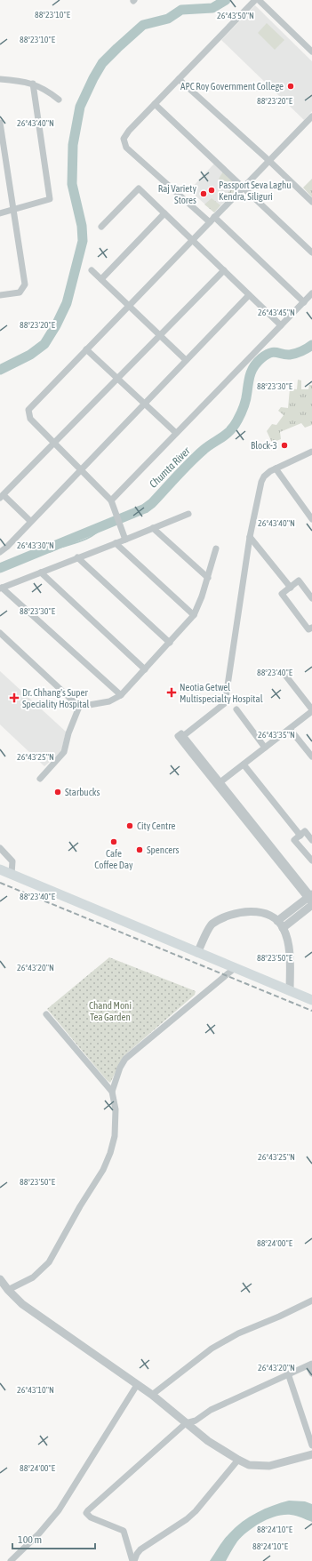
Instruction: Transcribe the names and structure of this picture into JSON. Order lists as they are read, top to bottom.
{
  "water": ["Chumta River"],
  "parks": ["Chand Moni Tea Garden"],
  "places": {
    "other": [
      "APC Roy Government College",
      "Passport Seva Laghu Kendra, Siliguri",
      "Raj Variety Stores",
      "Block-3",
      "Starbucks",
      "City Centre",
      "Cafe Coffee Day",
      "Spencers"
    ],
    "health": ["Neotia Getwel Multispecialty Hospital", "Dr. Chhang's Super Speciality Hospital"]
  },
  "scale_bar": "100 m",
  "coordinates": [
    "88°23'10\"E",
    "26°43'50\"N",
    "88°23'20\"E",
    "26°43'40\"N",
    "26°43'45\"N",
    "88°23'30\"E",
    "26°43'30\"N",
    "88°23'40\"E",
    "26°43'35\"N",
    "26°43'25\"N",
    "88°23'50\"E",
    "26°43'20\"N",
    "88°24'00\"E",
    "26°43'10\"N",
    "88°24'10\"E"
  ]
}
